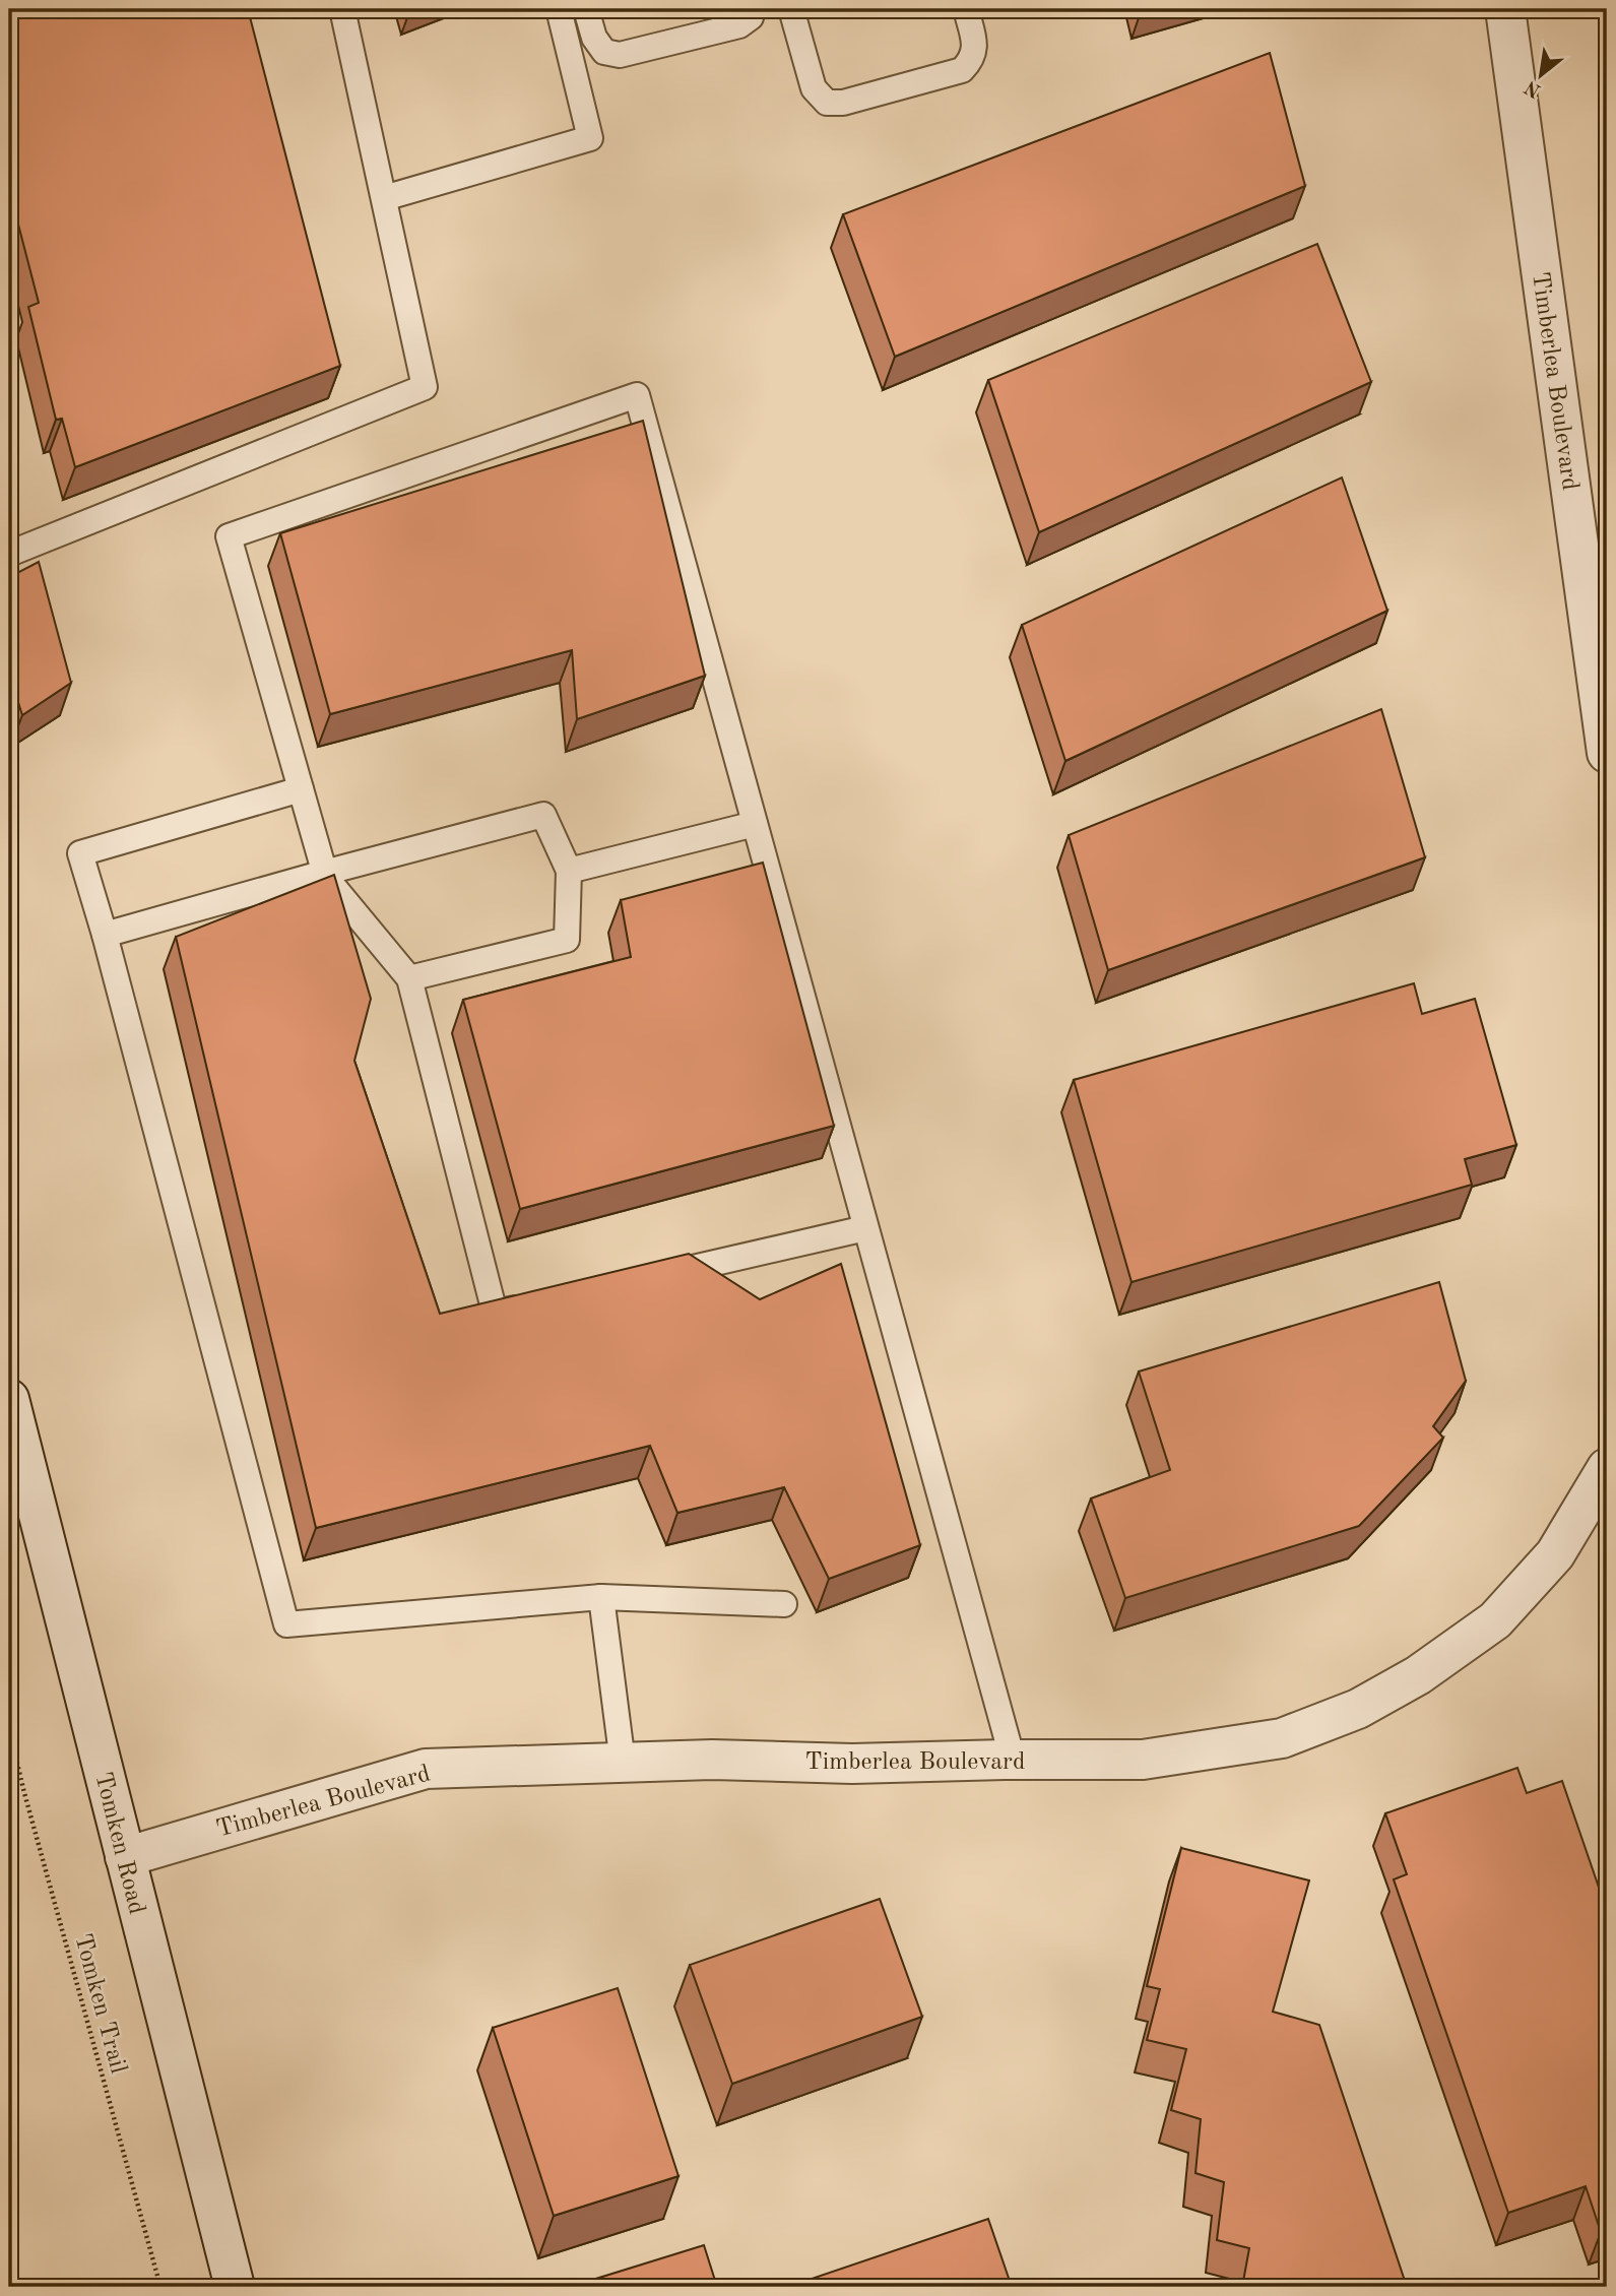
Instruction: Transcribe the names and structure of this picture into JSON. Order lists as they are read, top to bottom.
{
  "streets": {
    "street": ["Timberlea Boulevard", "Tomken Road"],
    "path": ["Tomken Trail"]
  },
  "crossings": [
    ["Timberlea Boulevard", "Tomken Road"]
  ],
  "north": "bottom left"
}
